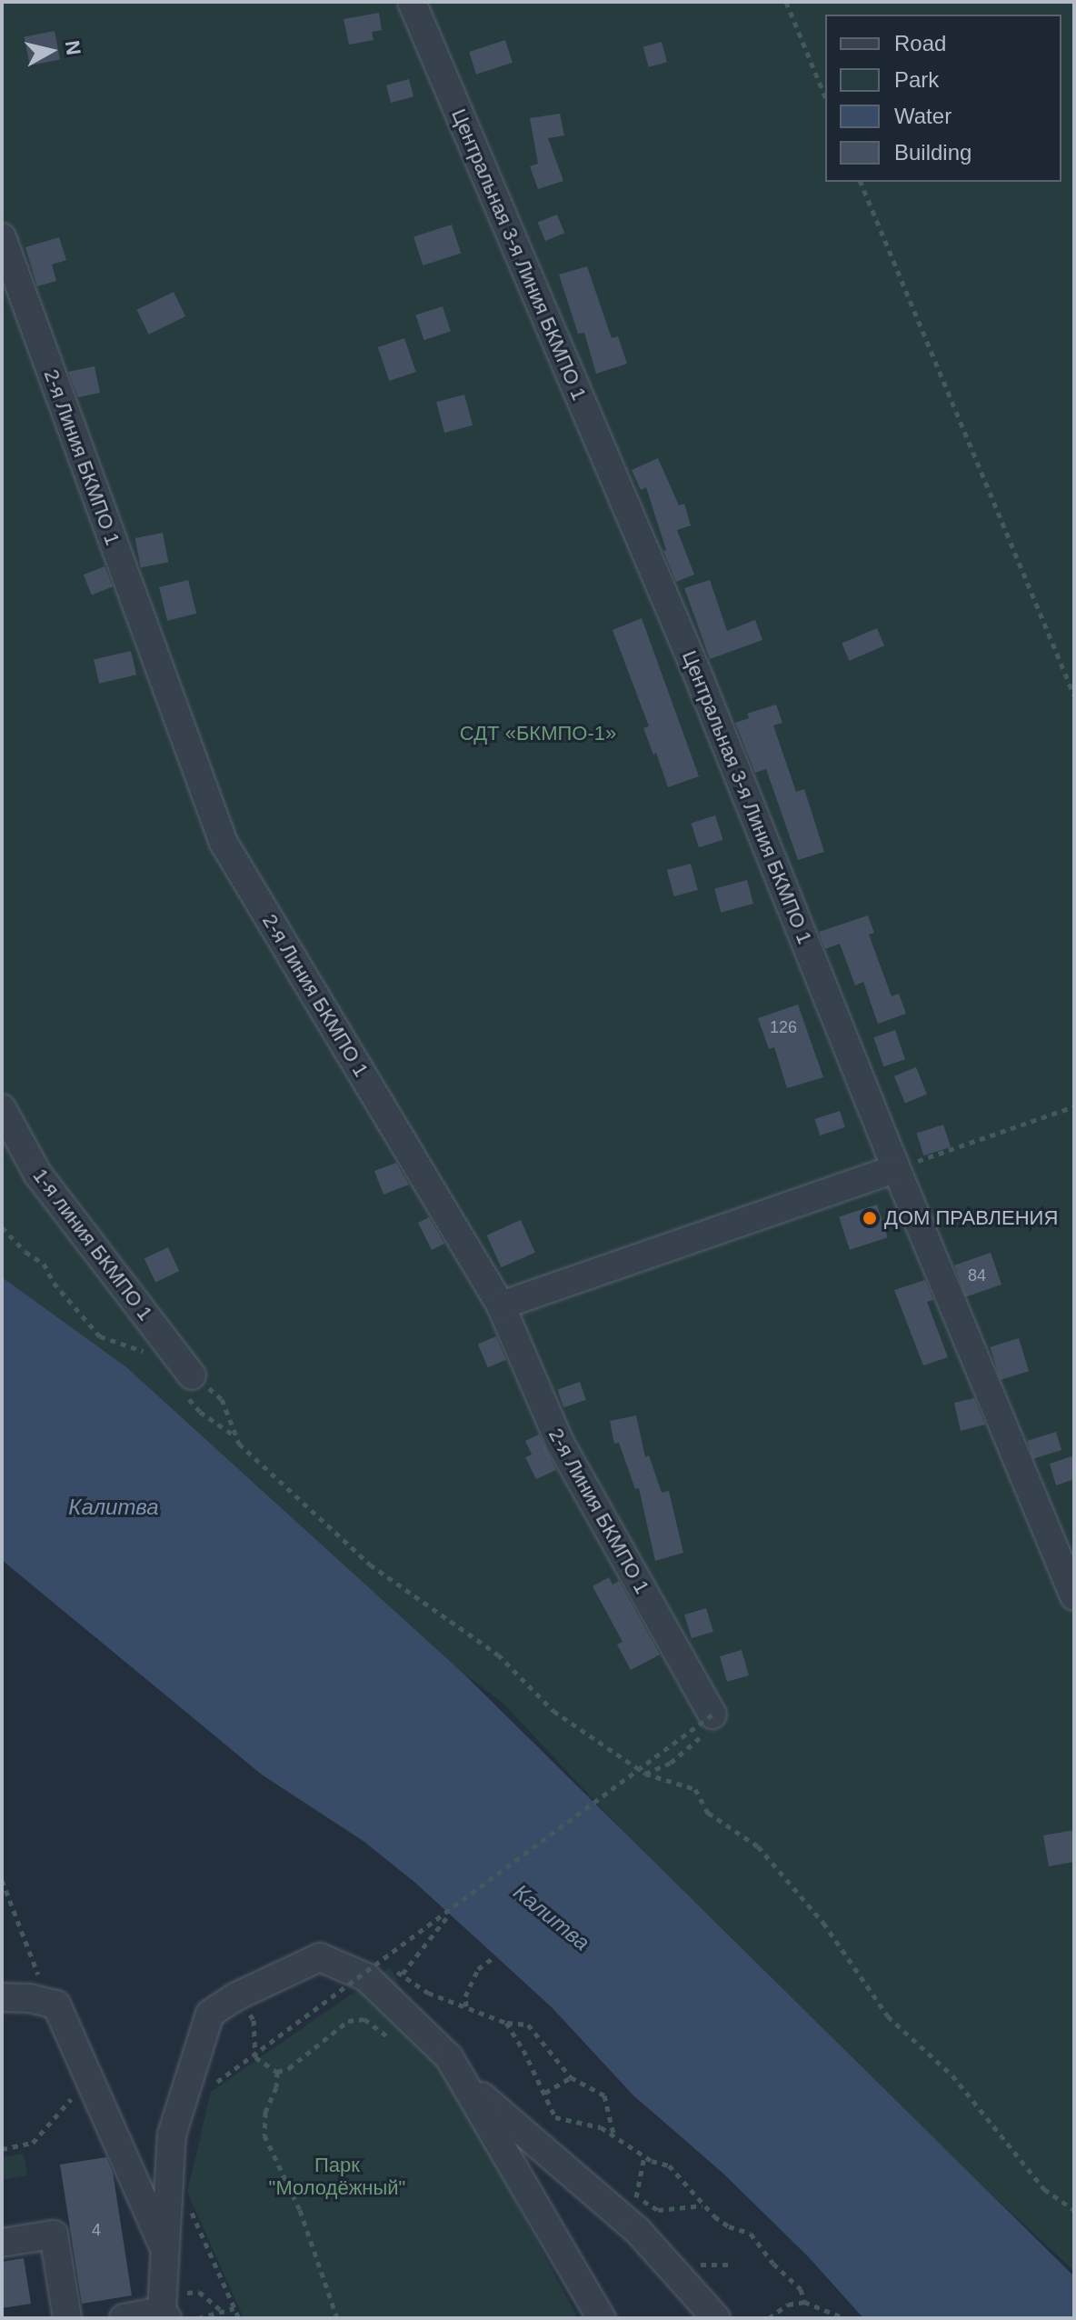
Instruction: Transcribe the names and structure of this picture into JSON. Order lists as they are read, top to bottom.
{
  "streets": {
    "street": ["Центральная 3-я Линия БКМПО 1", "2-я Линия БКМПО 1", "1-я линия БКМПО 1"]
  },
  "water": ["Калитва"],
  "parks": ["СДТ «БКМПО-1»", "Парк \"Молодёжный\""],
  "places": ["ДОМ ПРАВЛЕНИЯ"],
  "house_numbers": ["126", "84", "4"],
  "legend": [
    "Road",
    "Park",
    "Water",
    "Building"
  ],
  "north": "right"
}
